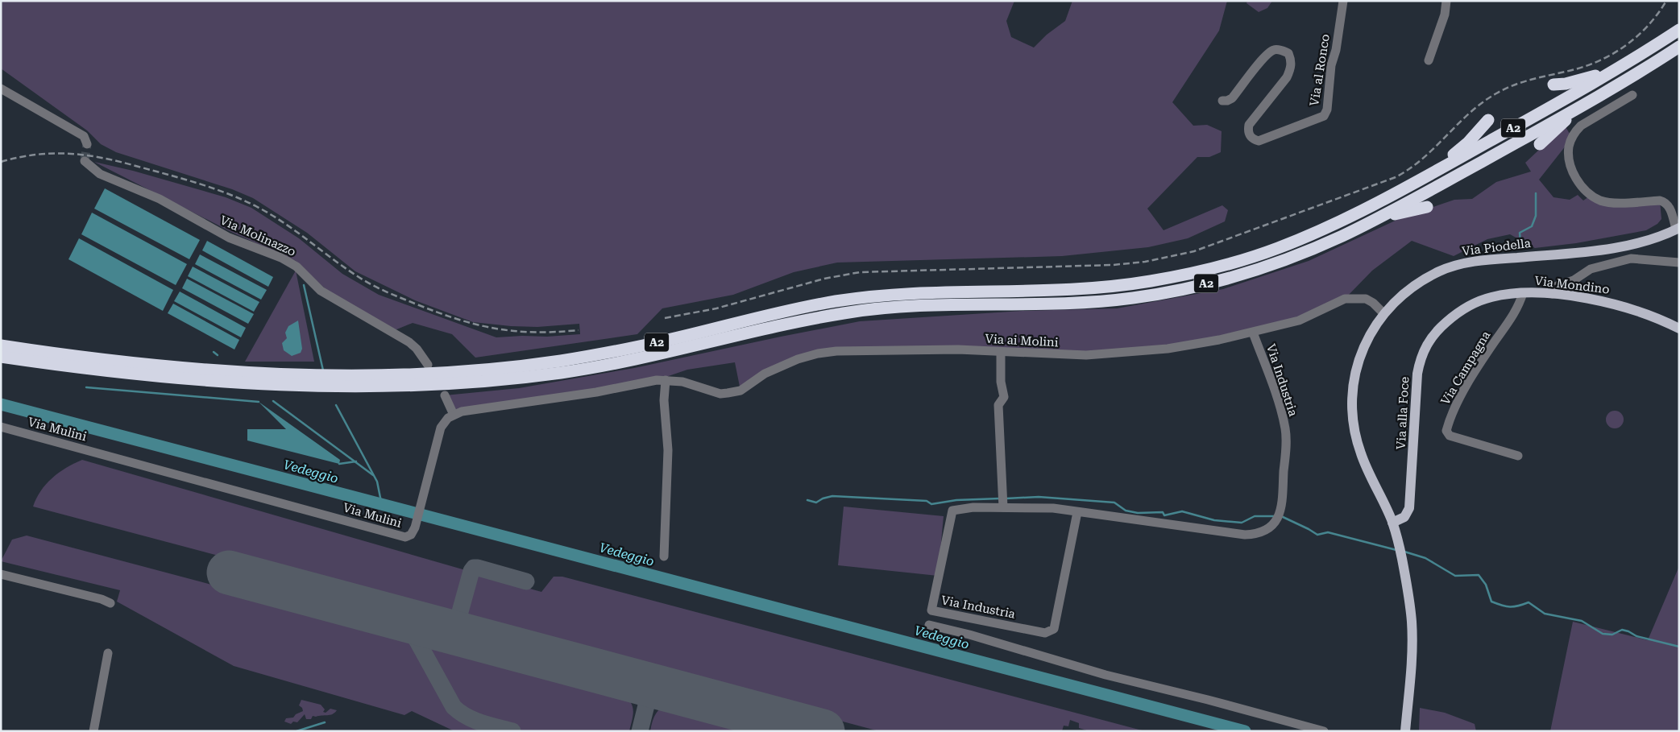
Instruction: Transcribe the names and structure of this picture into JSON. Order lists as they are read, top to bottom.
{
  "streets": {
    "highway": ["A2"],
    "main road": ["Via Piodella", "Via Mondino", "Via alla Foce"],
    "street": [
      "Via al Ronco",
      "Via Molinazzo",
      "Via ai Molini",
      "Via Campagna",
      "Via Industria",
      "Via Mulini"
    ]
  },
  "crossings": [
    ["Via Piodella", "Via ai Molini"],
    ["Via Piodella", "Via alla Foce"],
    ["Via Mondino", "Via Campagna"],
    ["Via Mondino", "Via alla Foce"],
    ["Via ai Molini", "Via Industria"]
  ],
  "water": ["Vedeggio"]
}
